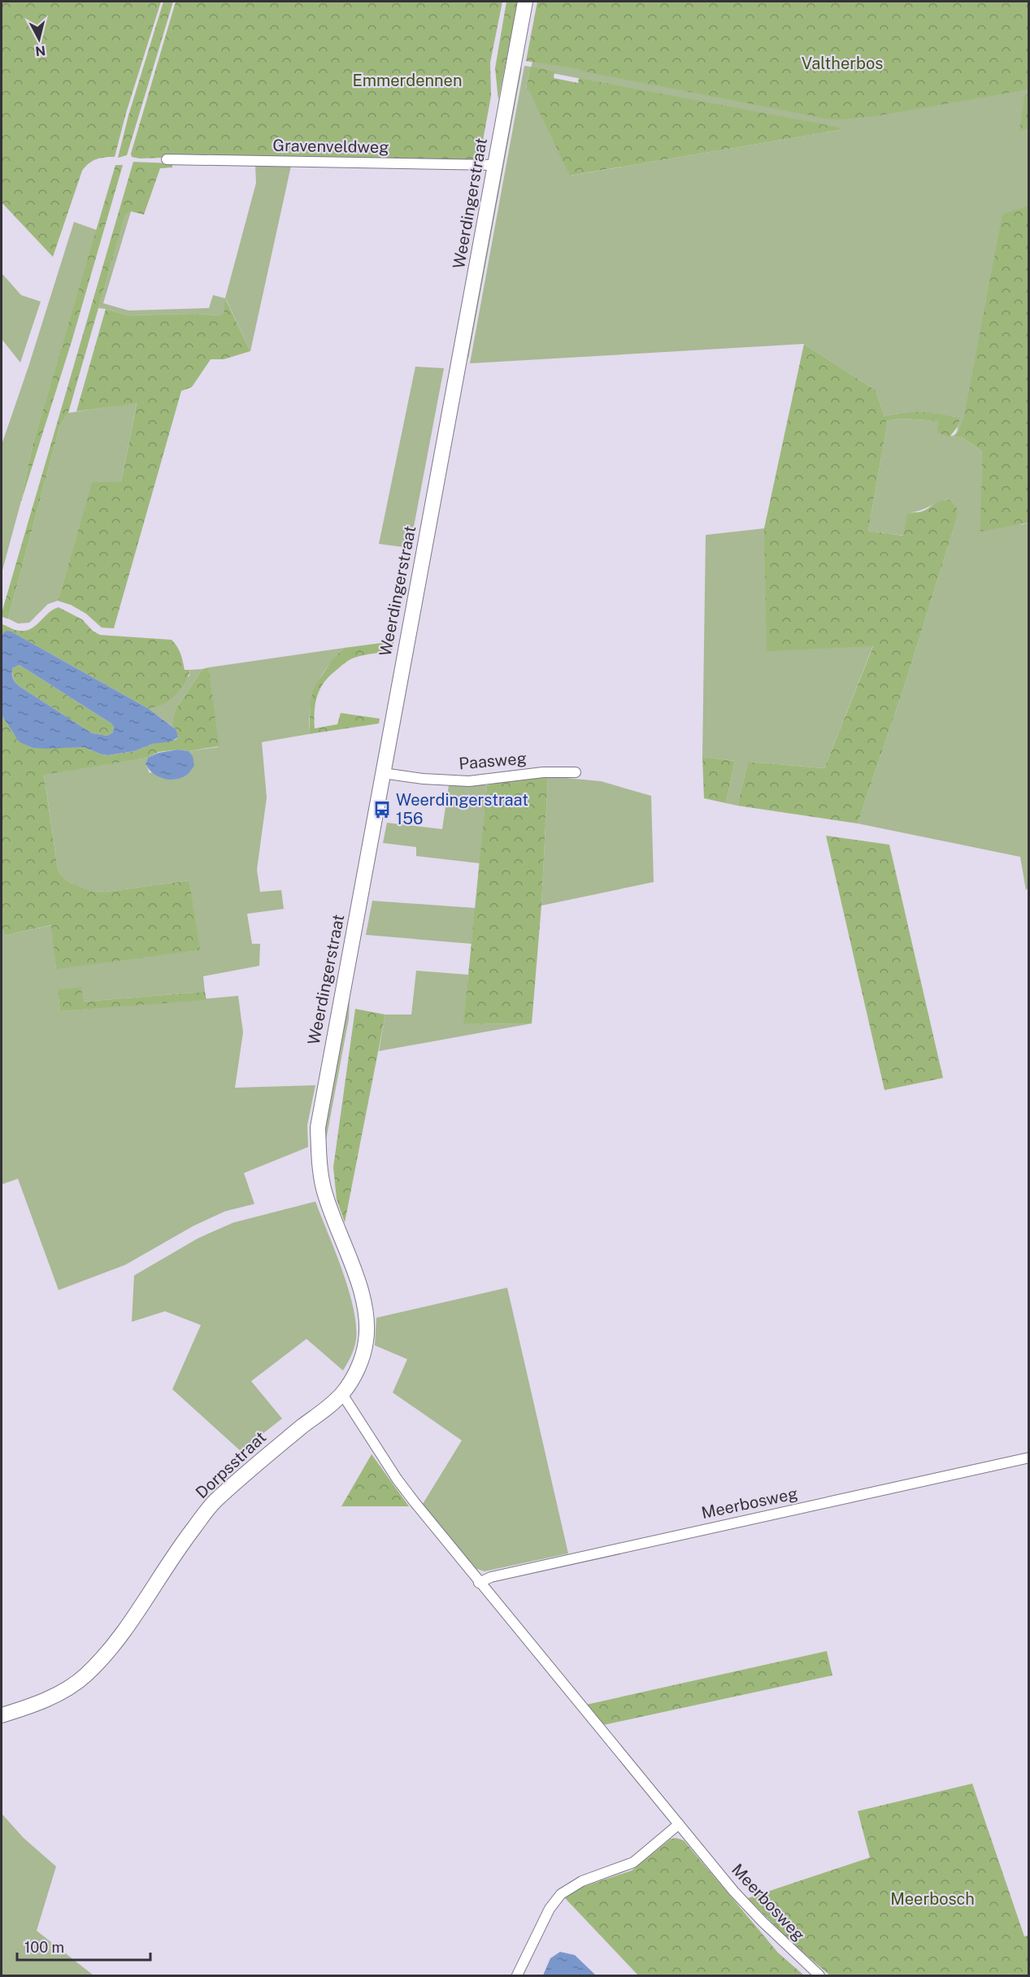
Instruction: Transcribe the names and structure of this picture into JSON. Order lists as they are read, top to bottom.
{
  "streets": {
    "main road": ["Weerdingerstraat", "Dorpsstraat"],
    "street": ["Gravenveldweg", "Paasweg", "Meerbosweg"]
  },
  "crossings": [
    ["Gravenveldweg", "Weerdingerstraat"],
    ["Weerdingerstraat", "Paasweg"],
    ["Weerdingerstraat", "Dorpsstraat"],
    ["Dorpsstraat", "Meerbosweg"]
  ],
  "parks": ["Valtherbos", "Emmerdennen", "Meerbosch"],
  "places": {
    "bus stop": ["Weerdingerstraat 156"]
  },
  "scale_bar": "100 m",
  "north": "bottom"
}
